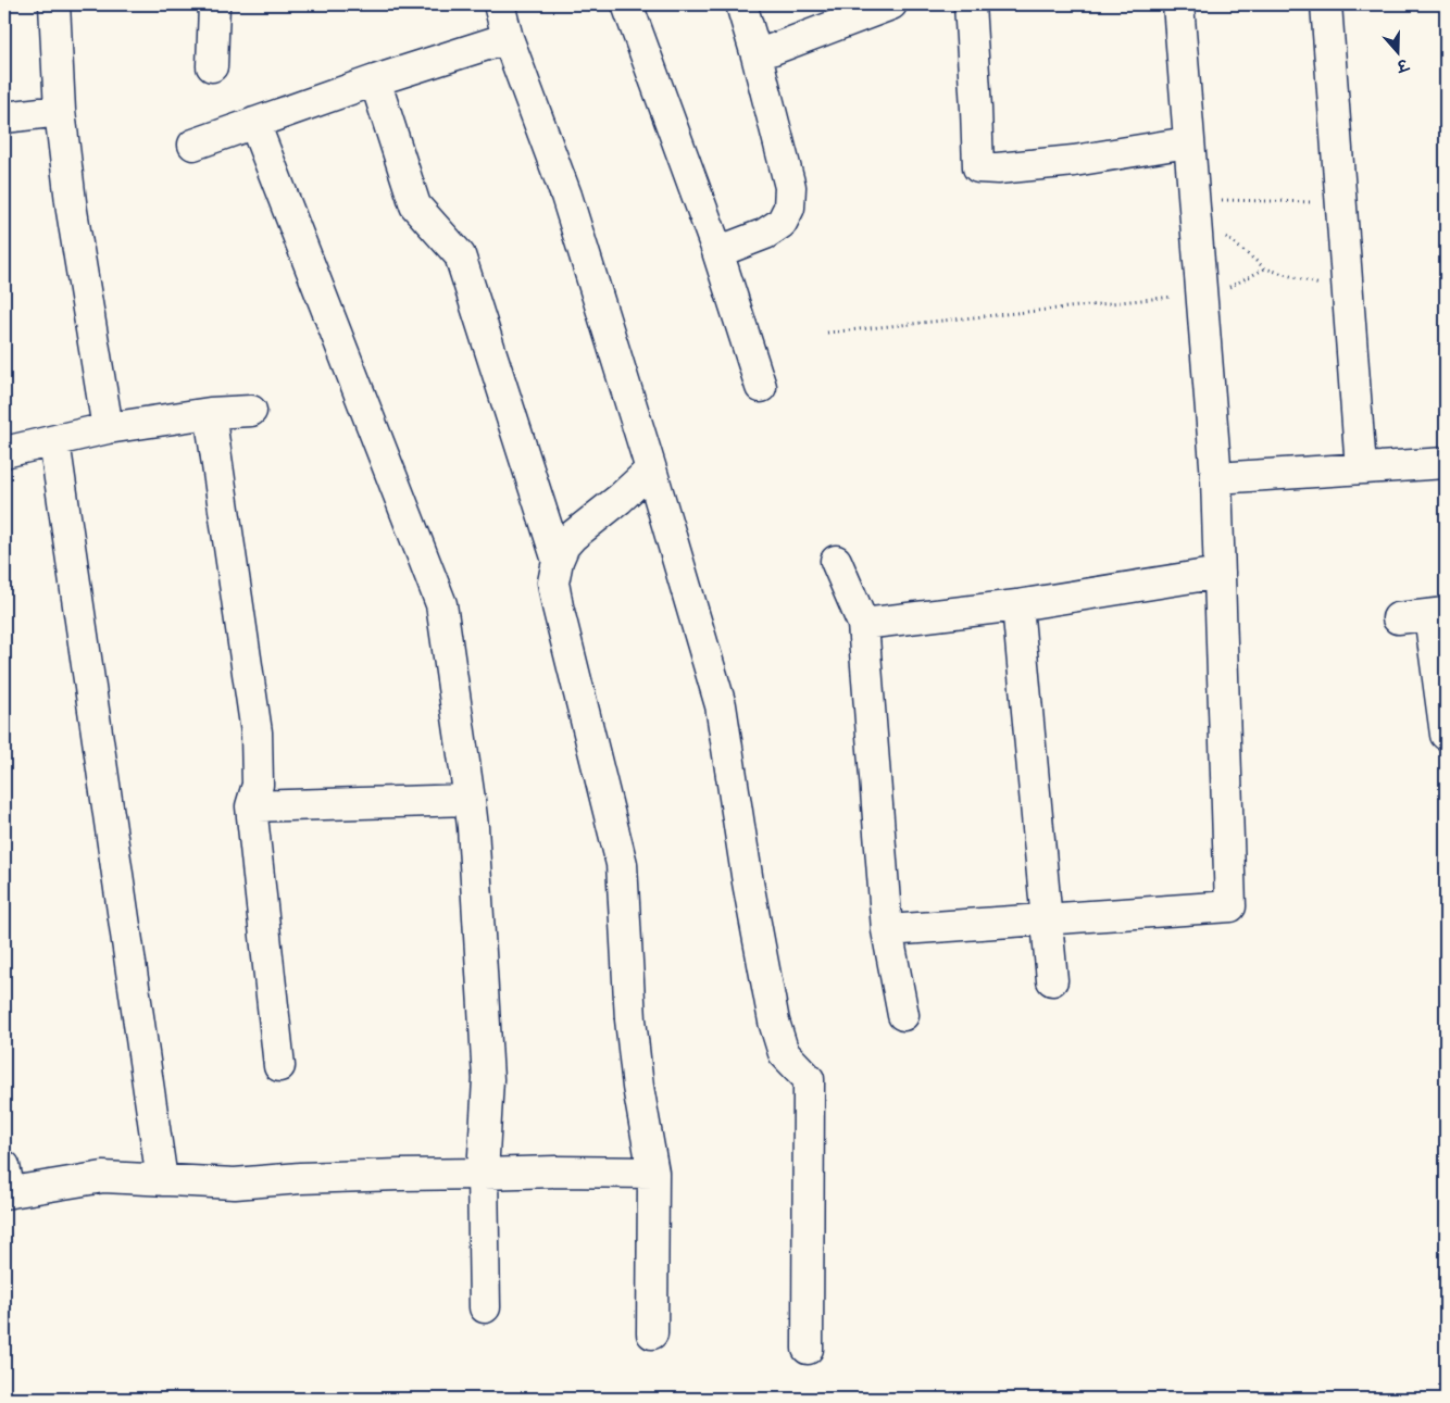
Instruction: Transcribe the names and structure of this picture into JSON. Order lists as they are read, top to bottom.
{
  "north": "bottom"
}
